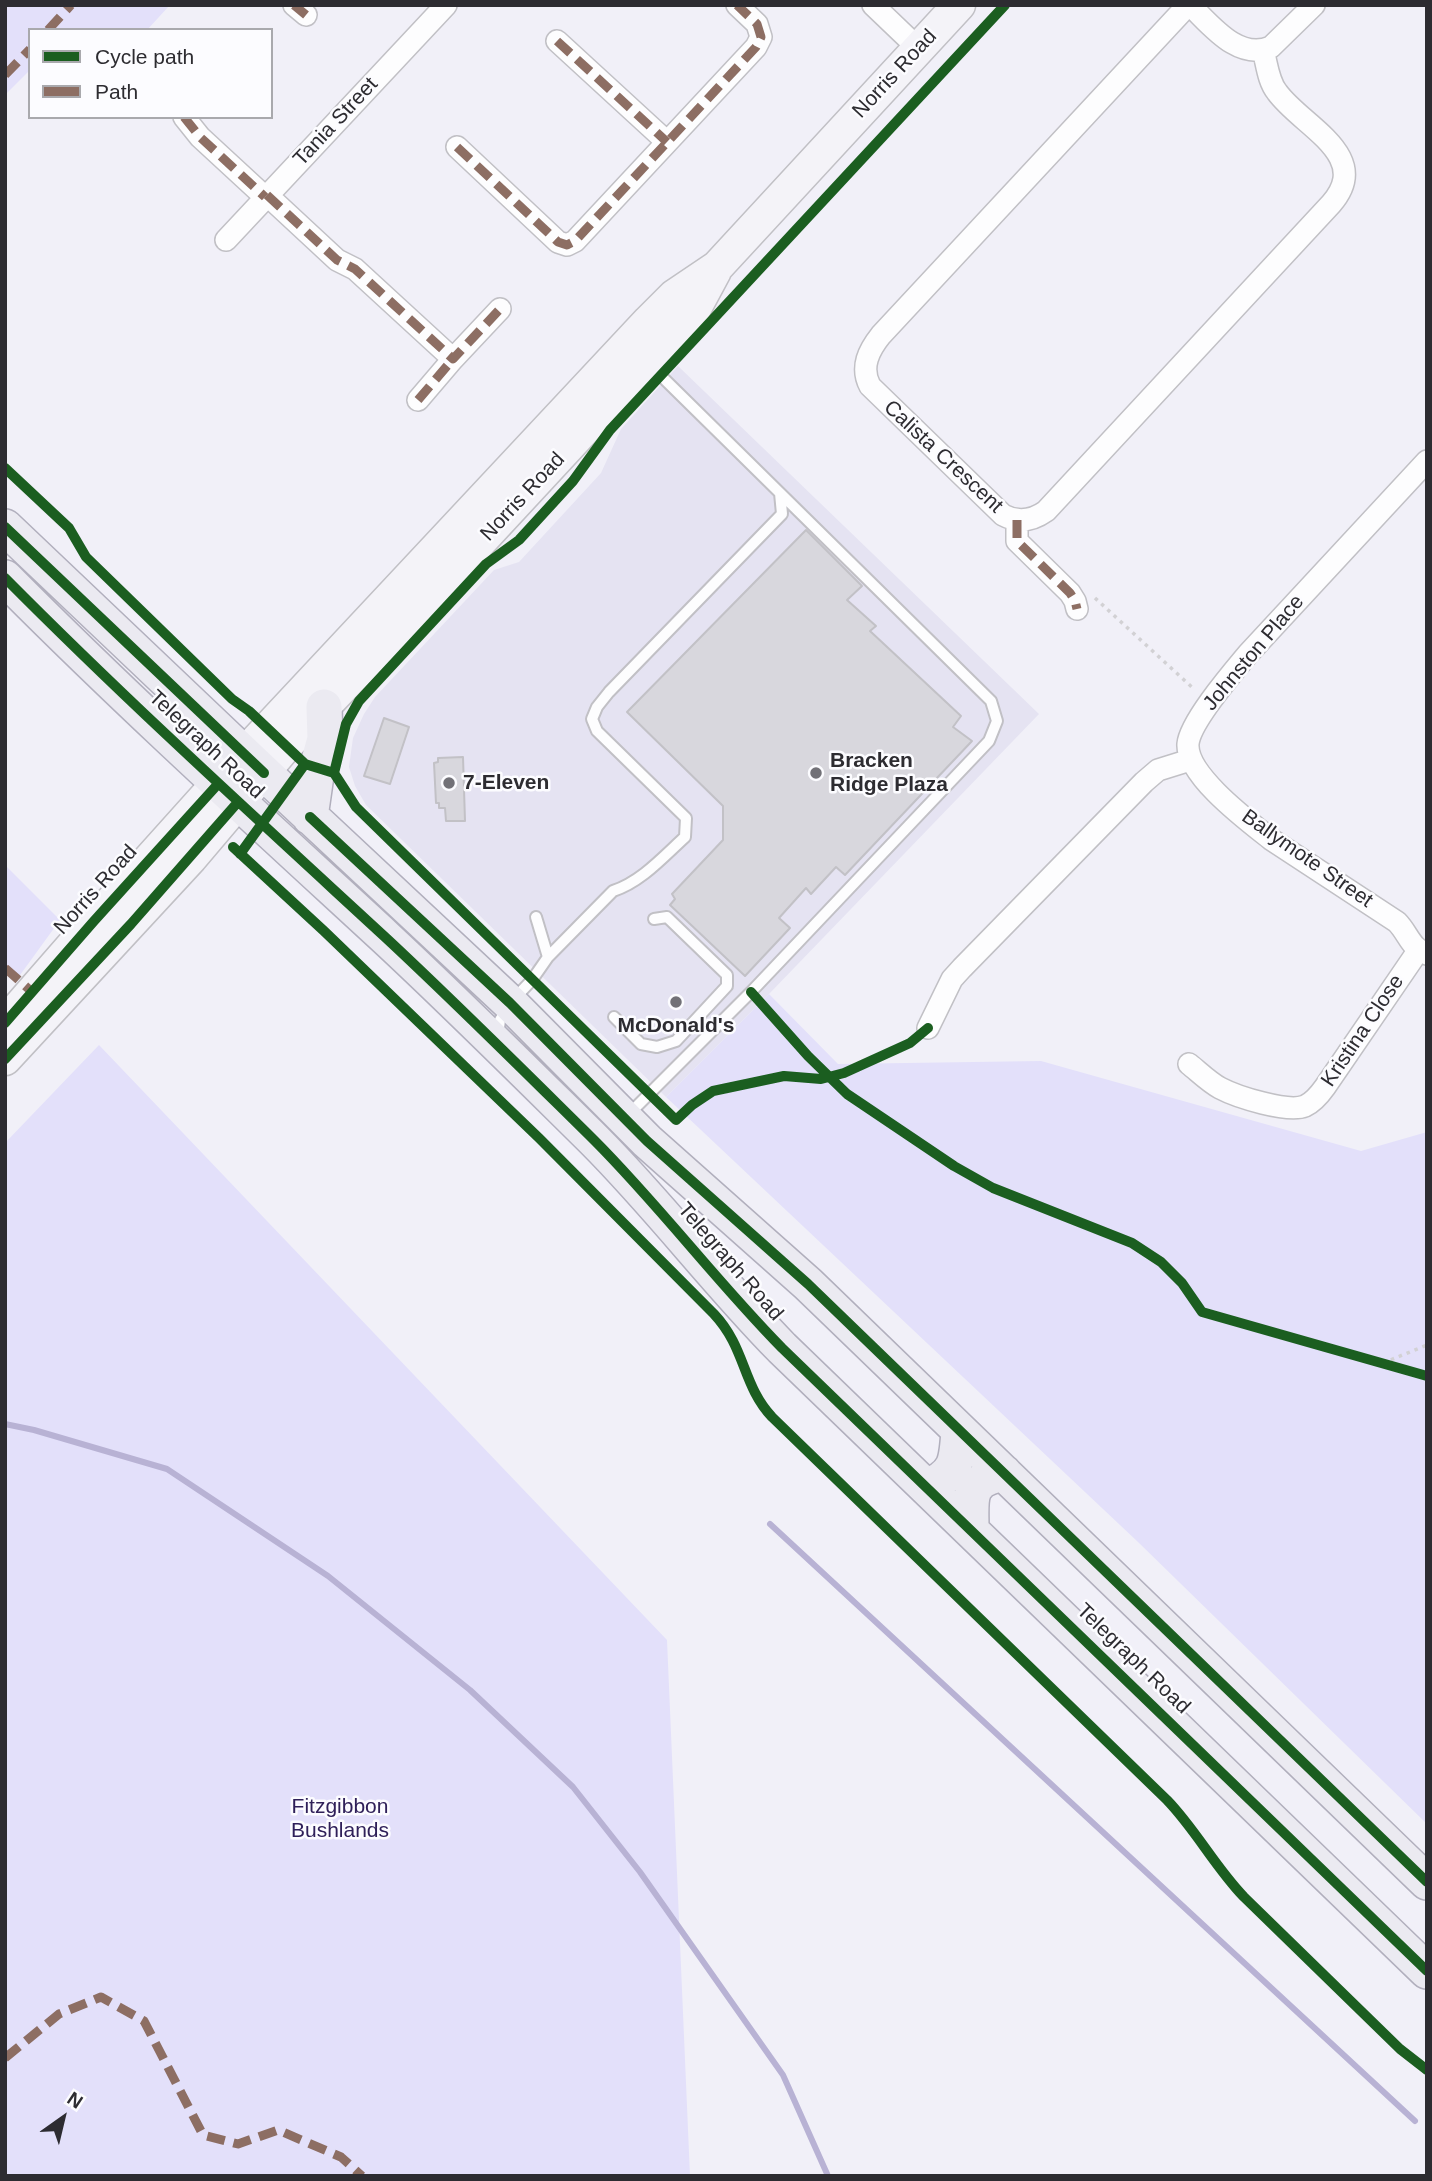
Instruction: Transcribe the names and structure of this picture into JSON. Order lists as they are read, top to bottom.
{
  "streets": {
    "main road": ["Norris Road", "Telegraph Road"],
    "street": [
      "Tania Street",
      "Calista Crescent",
      "Johnston Place",
      "Ballymote Street",
      "Kristina Close"
    ]
  },
  "crossings": [
    ["Norris Road", "Telegraph Road"],
    ["Johnston Place", "Ballymote Street"],
    ["Ballymote Street", "Kristina Close"]
  ],
  "parks": ["Fitzgibbon Bushlands"],
  "places": ["Bracken Ridge Plaza", "7-Eleven", "McDonald's"],
  "legend": ["Cycle path", "Path"],
  "north": "top right"
}
